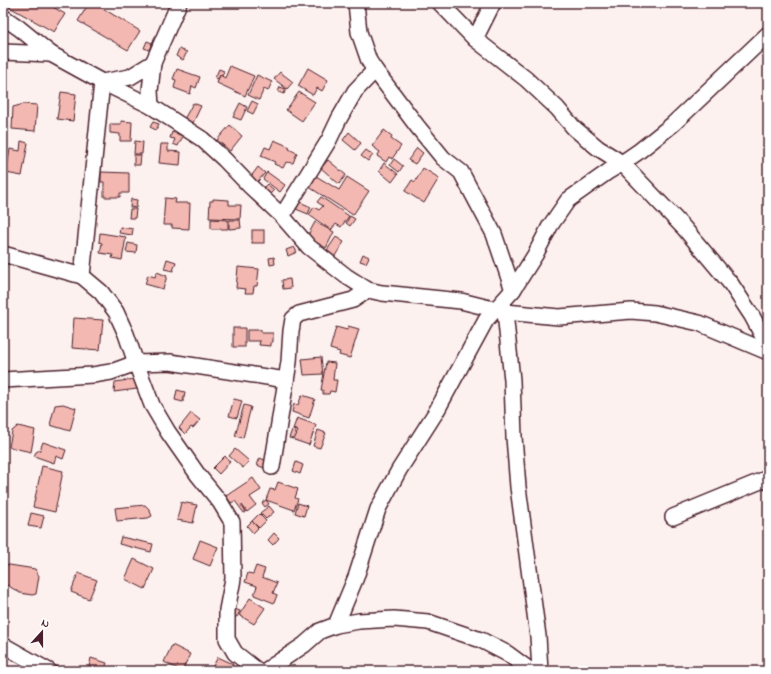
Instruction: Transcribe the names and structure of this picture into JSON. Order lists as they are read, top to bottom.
{
  "north": "top"
}
